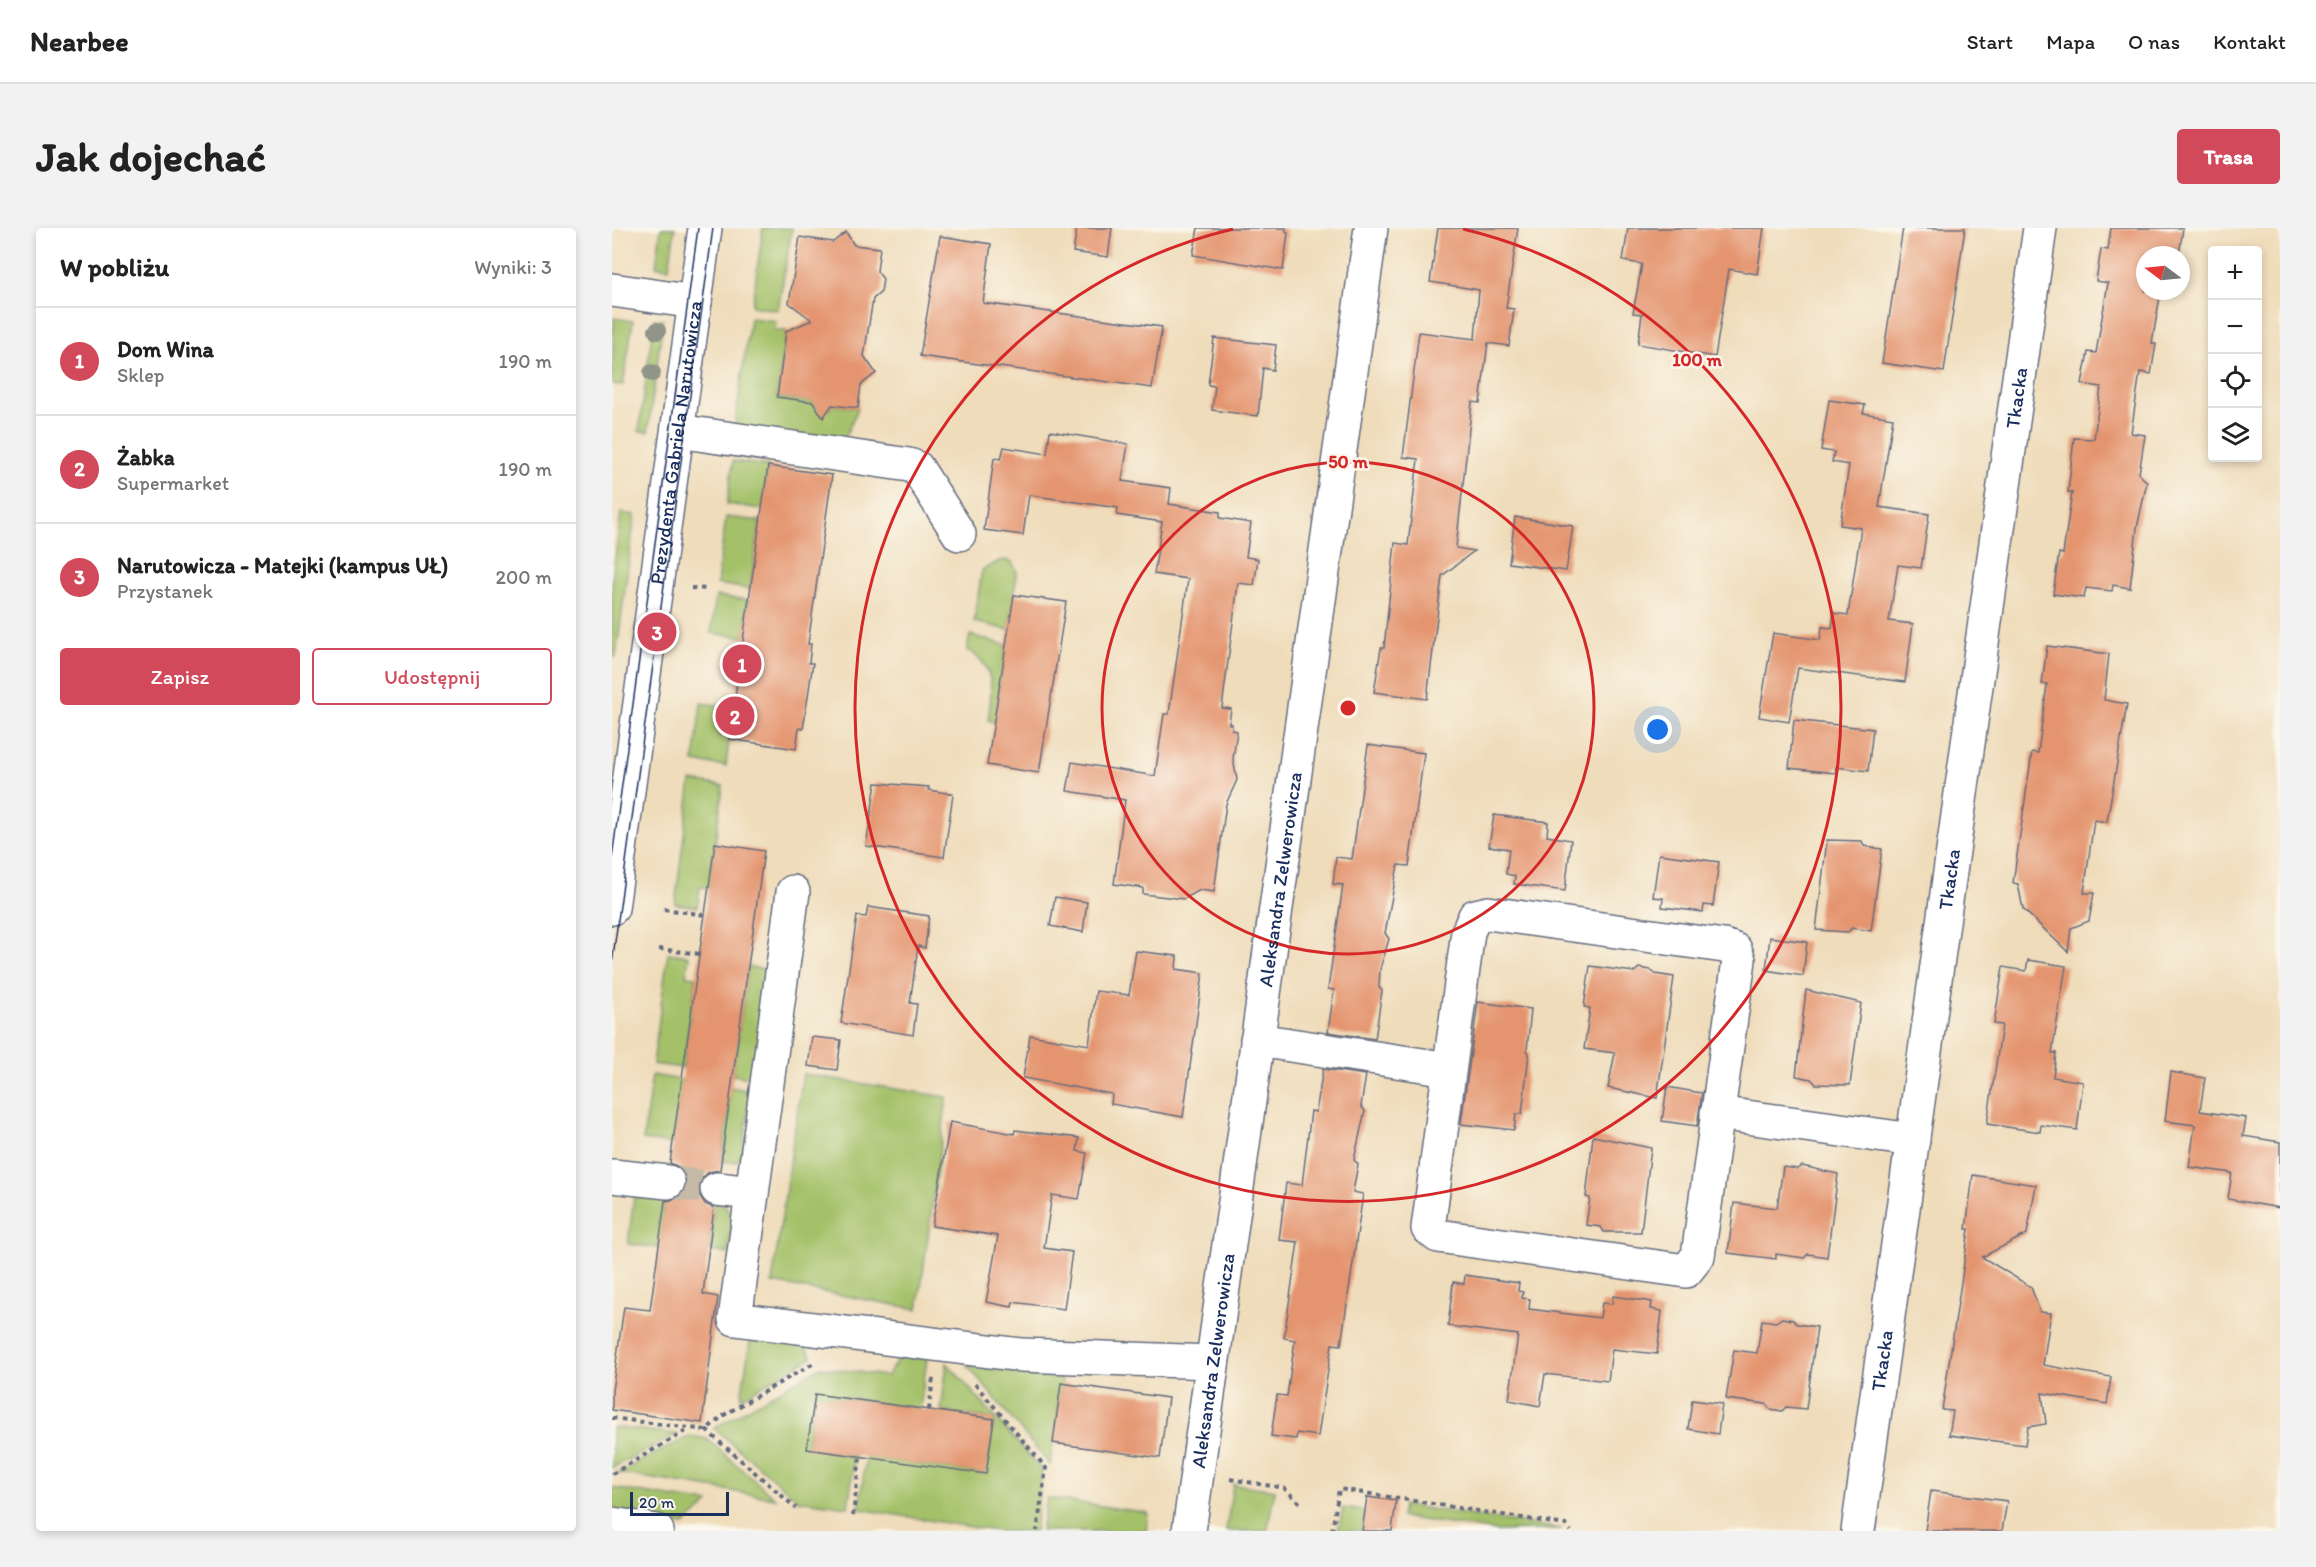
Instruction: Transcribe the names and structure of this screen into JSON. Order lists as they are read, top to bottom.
{
  "streets": {
    "street": ["Tkacka", "Prezydenta Gabriela Narutowicza", "Aleksandra Zelwerowicza"]
  },
  "scale_bar": "20 m",
  "north": "left",
  "page": {
    "header": "Nearbee",
    "nav": [
      "Start",
      "Mapa",
      "O nas",
      "Kontakt"
    ],
    "buttons": [
      "Trasa",
      ["Zapisz", "Udostępnij"]
    ],
    "title": "Jak dojechać",
    "heading": ["W pobliżu", "Wyniki: 3"],
    "map_buttons": ["+", "−"],
    "list": [
      {
        "mark": "1",
        "name": "Dom Wina",
        "note": "Sklep",
        "value": "190 m"
      },
      {
        "mark": "2",
        "name": "Żabka",
        "note": "Supermarket",
        "value": "190 m"
      },
      {
        "mark": "3",
        "name": "Narutowicza - Matejki (kampus UŁ)",
        "note": "Przystanek",
        "value": "200 m"
      }
    ],
    "pins": ["3", "1", "2"],
    "scale": "20 m"
  },
  "rings": ["100 m", "50 m"]
}
